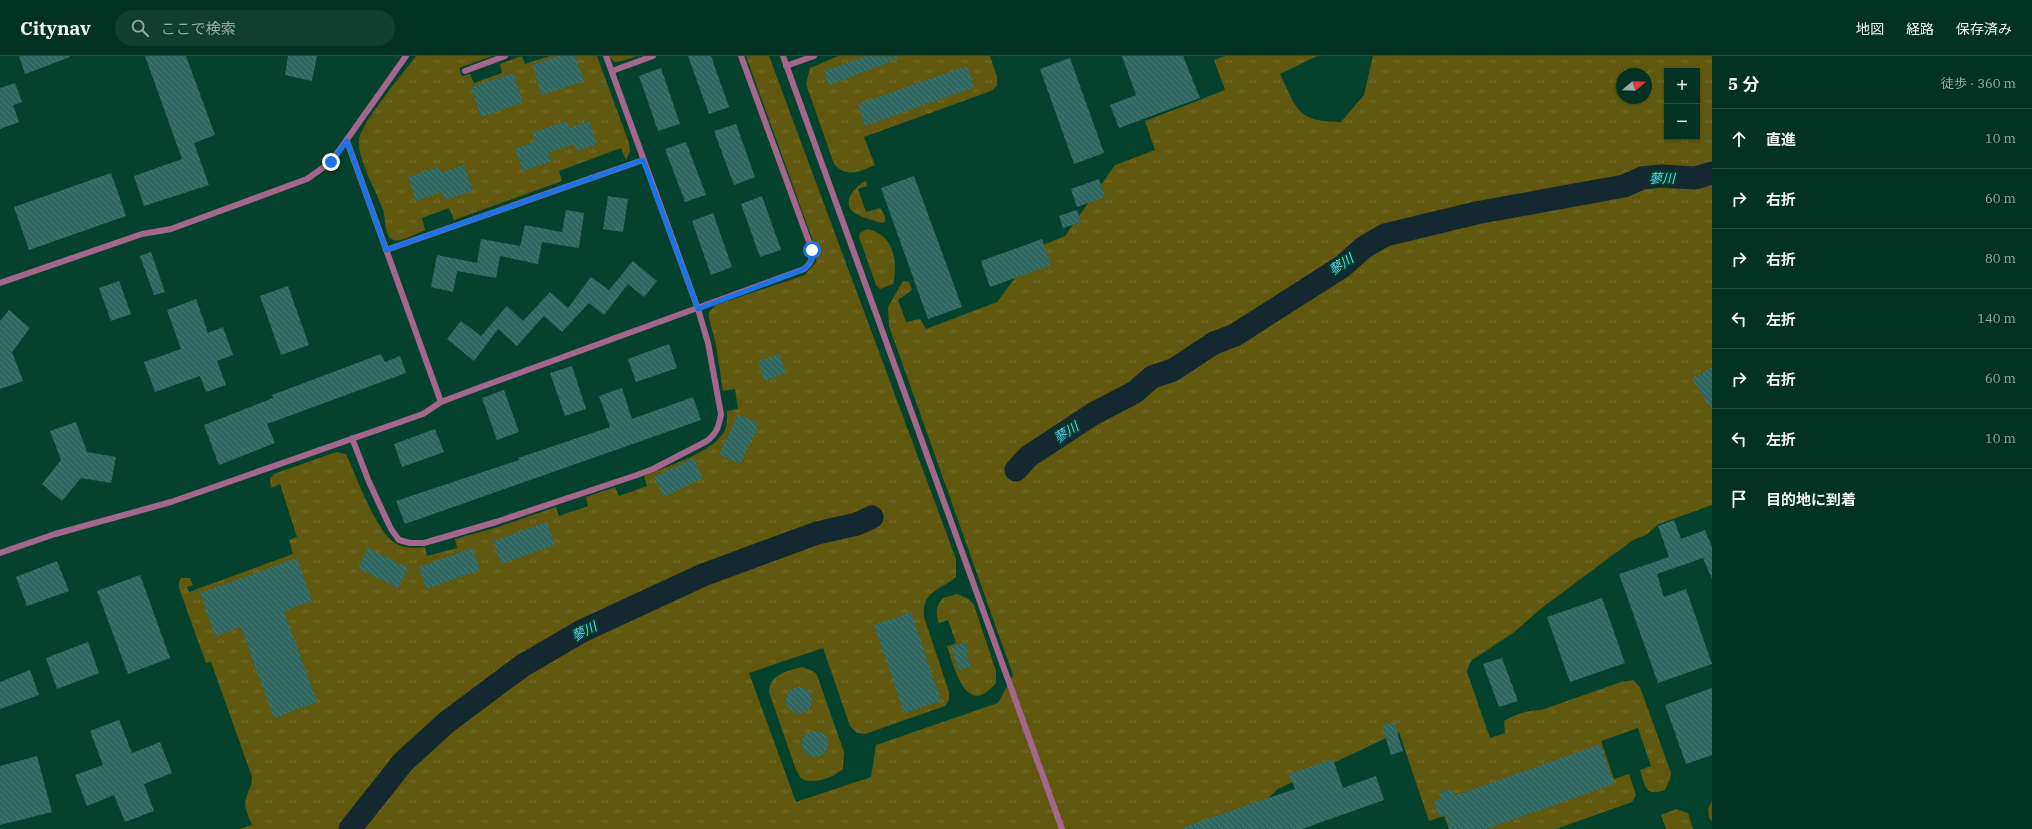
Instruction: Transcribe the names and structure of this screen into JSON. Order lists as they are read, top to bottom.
{
  "water": ["蓼川"],
  "north": "right",
  "page": {
    "header": "Citynav",
    "search": "ここで検索",
    "nav": ["地図", "経路", "保存済み"],
    "heading": ["5 分", "徒歩 · 360 m"],
    "map_buttons": ["+", "−"],
    "list": [
      ["直進", "10 m"],
      ["右折", "60 m"],
      ["右折", "80 m"],
      ["左折", "140 m"],
      ["右折", "60 m"],
      ["左折", "10 m"],
      "目的地に到着"
    ]
  }
}
